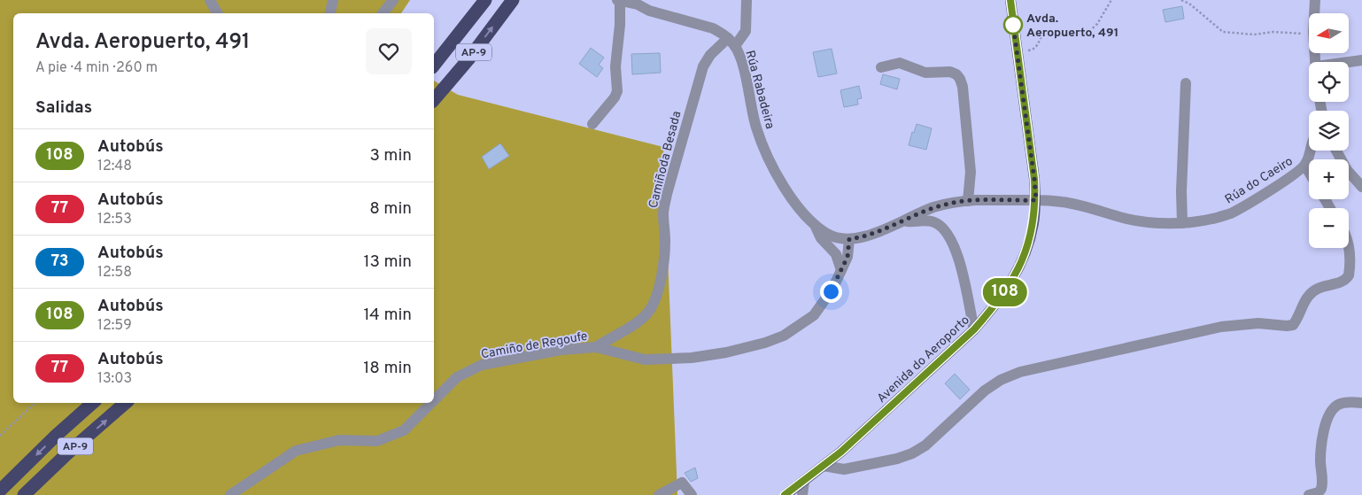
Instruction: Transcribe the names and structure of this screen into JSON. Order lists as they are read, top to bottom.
{
  "streets": {
    "highway": ["AP-9"],
    "main road": ["Avenida do Aeroporto"],
    "street": [
      "Rúa Rabadeira",
      "Camiñoda Besada",
      "Rúa do Caeiro",
      "Camiño de Regoufe"
    ]
  },
  "crossings": [
    ["Rúa Rabadeira", "Camiñoda Besada"],
    ["Rúa Rabadeira", "Rúa do Caeiro"],
    ["Rúa Rabadeira", "Camiño de Regoufe"],
    ["Rúa Rabadeira", "Avenida do Aeroporto"],
    ["Camiñoda Besada", "Camiño de Regoufe"],
    ["Rúa do Caeiro", "Avenida do Aeroporto"]
  ],
  "places": ["Avda. Aeropuerto, 491"],
  "lines": ["bus line 108"],
  "north": "left",
  "page": {
    "on_map": "108",
    "map_buttons": ["+", "−"],
    "heading": [
      ["Avda. Aeropuerto, 491", "A pie · 4 min · 260 m"],
      "Salidas"
    ],
    "list": [
      {
        "mark": "108",
        "name": "Autobús",
        "note": "12:48",
        "value": "3 min"
      },
      {
        "mark": "77",
        "name": "Autobús",
        "note": "12:53",
        "value": "8 min"
      },
      {
        "mark": "73",
        "name": "Autobús",
        "note": "12:58",
        "value": "13 min"
      },
      {
        "mark": "108",
        "name": "Autobús",
        "note": "12:59",
        "value": "14 min"
      },
      {
        "mark": "77",
        "name": "Autobús",
        "note": "13:03",
        "value": "18 min"
      }
    ]
  }
}
